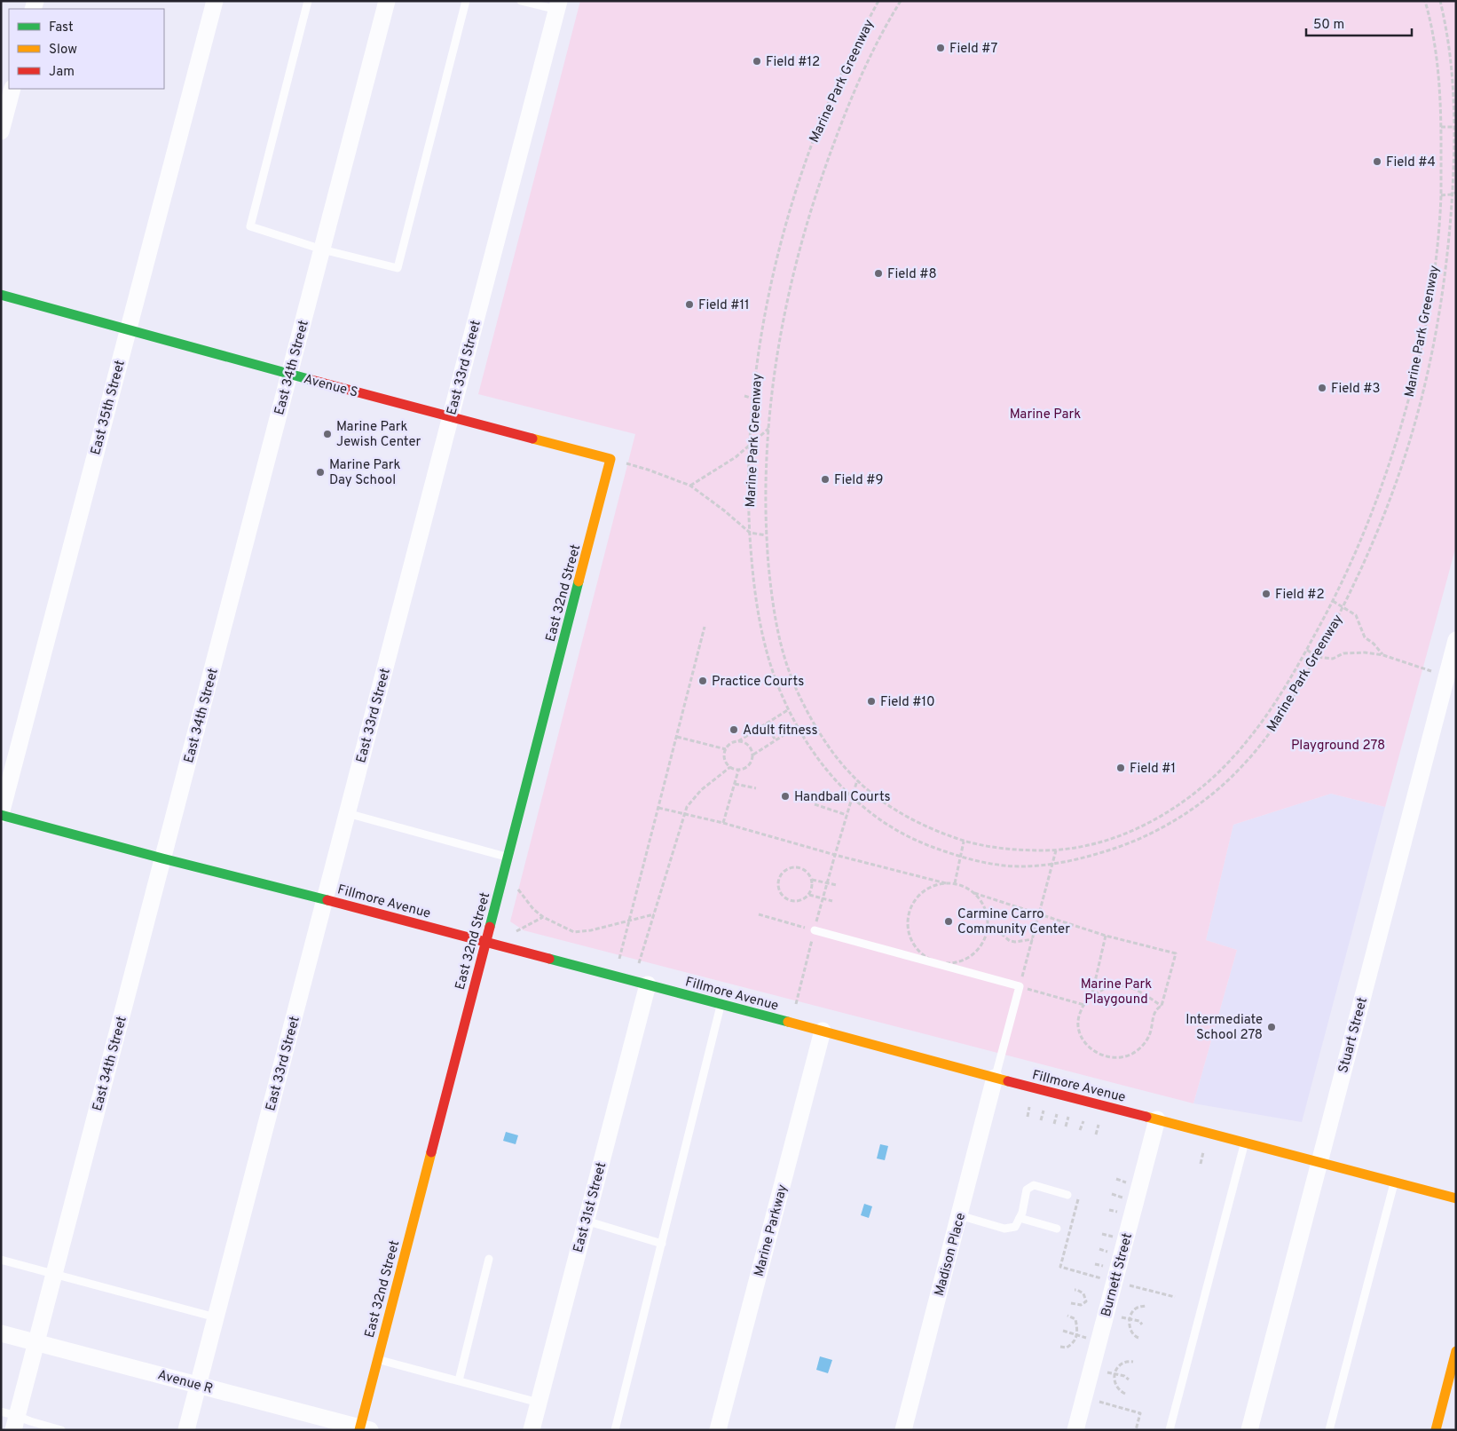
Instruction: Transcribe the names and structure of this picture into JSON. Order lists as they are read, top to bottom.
{
  "streets": {
    "street": [
      "East 34th Street",
      "East 33rd Street",
      "Avenue S",
      "East 35th Street",
      "East 32nd Street",
      "Fillmore Avenue",
      "Stuart Street",
      "East 31st Street",
      "Marine Parkway",
      "Madison Place",
      "Burnett Street",
      "Avenue R"
    ],
    "path": ["Marine Park Greenway"]
  },
  "crossings": [
    ["East 34th Street", "Avenue S"],
    ["East 34th Street", "Fillmore Avenue"],
    ["East 34th Street", "Avenue R"],
    ["East 33rd Street", "Avenue S"],
    ["East 33rd Street", "Fillmore Avenue"],
    ["East 33rd Street", "Avenue R"],
    ["Avenue S", "East 35th Street"],
    ["Avenue S", "East 32nd Street"],
    ["East 35th Street", "Fillmore Avenue"],
    ["East 32nd Street", "Fillmore Avenue"],
    ["East 32nd Street", "Avenue R"],
    ["Fillmore Avenue", "Stuart Street"],
    ["Fillmore Avenue", "East 31st Street"],
    ["Fillmore Avenue", "Marine Parkway"],
    ["Fillmore Avenue", "Madison Place"],
    ["Fillmore Avenue", "Burnett Street"]
  ],
  "parks": ["Marine Park", "Playground 278", "Marine Park Playgound"],
  "places": [
    "Field #7",
    "Field #12",
    "Field #4",
    "Field #8",
    "Field #11",
    "Field #3",
    "Marine Park Jewish Center",
    "Marine Park Day School",
    "Field #9",
    "Field #2",
    "Practice Courts",
    "Field #10",
    "Adult fitness",
    "Field #1",
    "Handball Courts",
    "Carmine Carro Community Center",
    "Intermediate School 278"
  ],
  "legend": ["Fast", "Slow", "Jam"],
  "scale_bar": "50 m"
}
